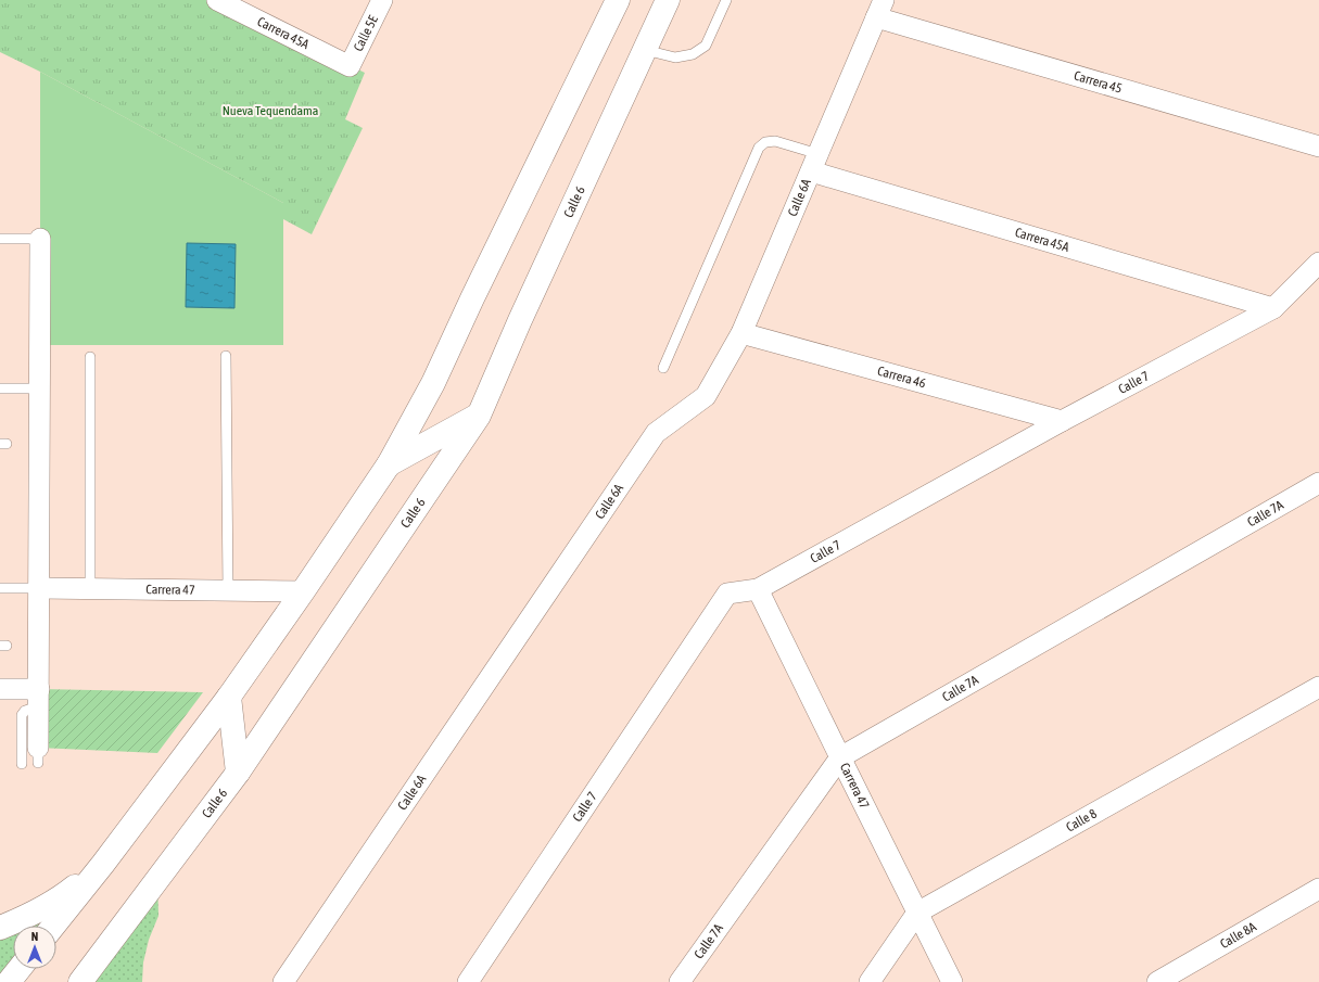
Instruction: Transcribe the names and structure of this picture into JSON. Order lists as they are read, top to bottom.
{
  "streets": {
    "main road": ["Calle 6"],
    "street": [
      "Carrera 45A",
      "Calle 5E",
      "Carrera 45",
      "Calle 6A",
      "Carrera 46",
      "Calle 7",
      "Calle 7A",
      "Carrera 47",
      "Calle 8",
      "Calle 8A"
    ]
  },
  "crossings": [
    ["Carrera 45A", "Calle 5E"],
    ["Carrera 45A", "Calle 6A"],
    ["Carrera 45A", "Calle 7"],
    ["Carrera 45", "Calle 6A"],
    ["Calle 6A", "Carrera 46"],
    ["Carrera 46", "Calle 7"],
    ["Calle 7", "Carrera 47"],
    ["Calle 7A", "Carrera 47"],
    ["Carrera 47", "Calle 8"]
  ],
  "parks": ["Nueva Tequendama"],
  "north": "top"
}
